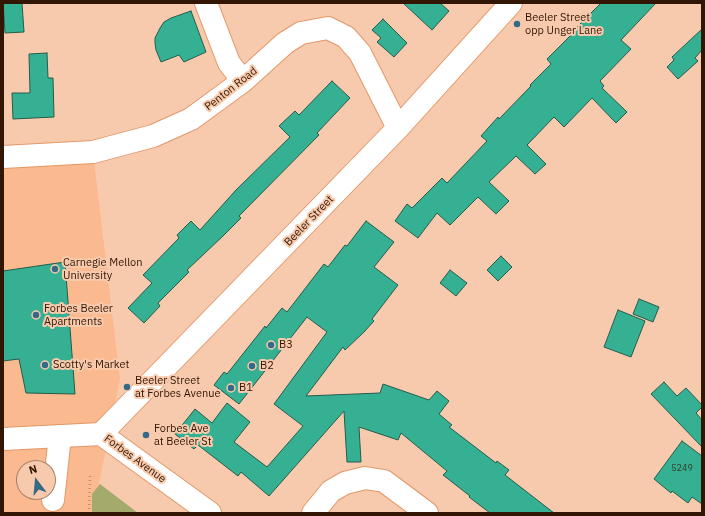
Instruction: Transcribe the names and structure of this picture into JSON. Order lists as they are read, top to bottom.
{
  "streets": {
    "street": ["Penton Road", "Beeler Street", "Forbes Avenue"]
  },
  "crossings": [
    ["Penton Road", "Beeler Street"],
    ["Beeler Street", "Forbes Avenue"]
  ],
  "places": [
    "Beeler Street opp Unger Lane",
    "Carnegie Mellon University",
    "Forbes Beeler Apartments",
    "B3",
    "Scotty's Market",
    "B2",
    "Beeler Street at Forbes Avenue",
    "B1",
    "Forbes Ave at Beeler St"
  ],
  "house_numbers": ["5249"],
  "north": "top"
}
